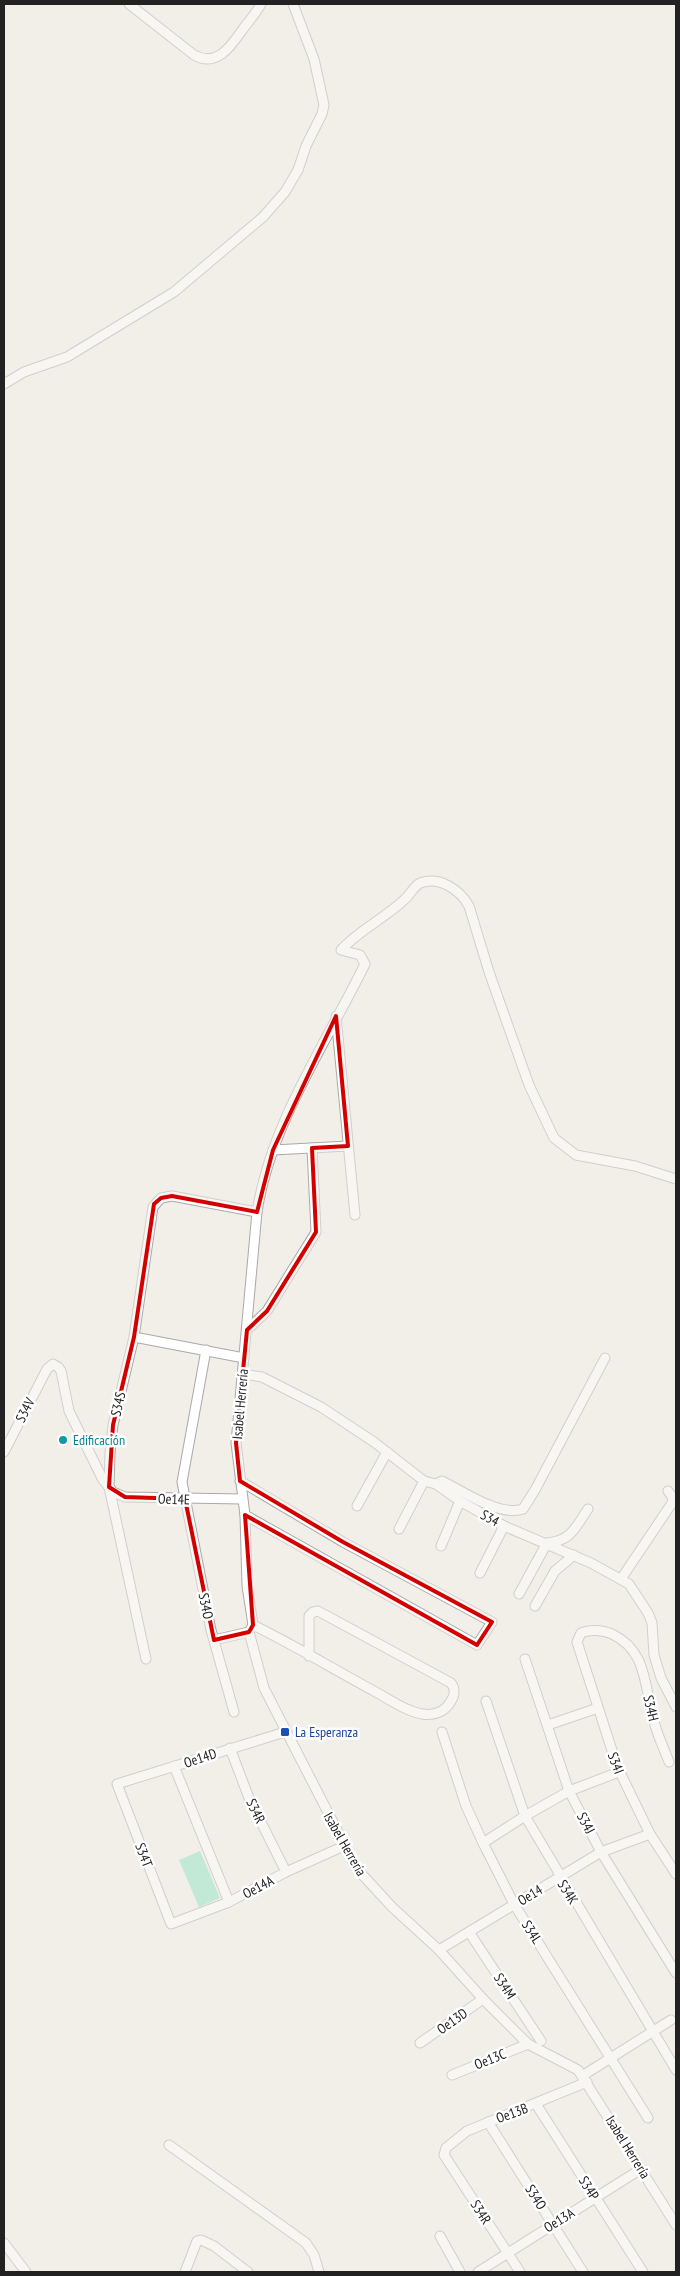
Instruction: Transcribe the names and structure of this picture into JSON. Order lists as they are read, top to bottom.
{
  "streets": {
    "street": [
      "S34S",
      "Isabel Herrería",
      "S34V",
      "Oe14E",
      "S34",
      "S34O",
      "S34H",
      "Oe14D",
      "S34I",
      "S34R",
      "S34J",
      "S34T",
      "Oe14A",
      "S34K",
      "Oe14",
      "S34L",
      "S34M",
      "Oe13D",
      "Oe13C",
      "Oe13B",
      "S34P",
      "Oe13A"
    ]
  },
  "crossings": [
    ["S34S", "Isabel Herrería"],
    ["S34S", "S34V"],
    ["S34S", "Oe14E"],
    ["Isabel Herrería", "Oe14E"],
    ["Isabel Herrería", "S34"],
    ["Isabel Herrería", "Oe14D"],
    ["Isabel Herrería", "Oe14A"],
    ["Isabel Herrería", "Oe14"],
    ["Isabel Herrería", "Oe13D"],
    ["Isabel Herrería", "Oe13C"],
    ["Isabel Herrería", "Oe13B"],
    ["Isabel Herrería", "Oe13A"],
    ["S34V", "Oe14E"],
    ["Oe14E", "S34O"],
    ["S34O", "Oe13B"],
    ["S34O", "Oe13A"],
    ["S34H", "S34I"],
    ["Oe14D", "S34R"],
    ["Oe14D", "S34T"],
    ["S34I", "Oe14"],
    ["S34R", "Oe14A"],
    ["S34R", "Oe13B"],
    ["S34R", "Oe13A"],
    ["S34J", "Oe14"],
    ["S34T", "Oe14A"],
    ["S34K", "Oe14"],
    ["S34K", "Oe13B"],
    ["Oe14", "S34L"],
    ["Oe14", "S34M"],
    ["S34L", "Oe13B"],
    ["Oe13B", "S34P"],
    ["S34P", "Oe13A"]
  ],
  "places": {
    "other": ["Edificación"],
    "transit": ["La Esperanza"]
  }
}
